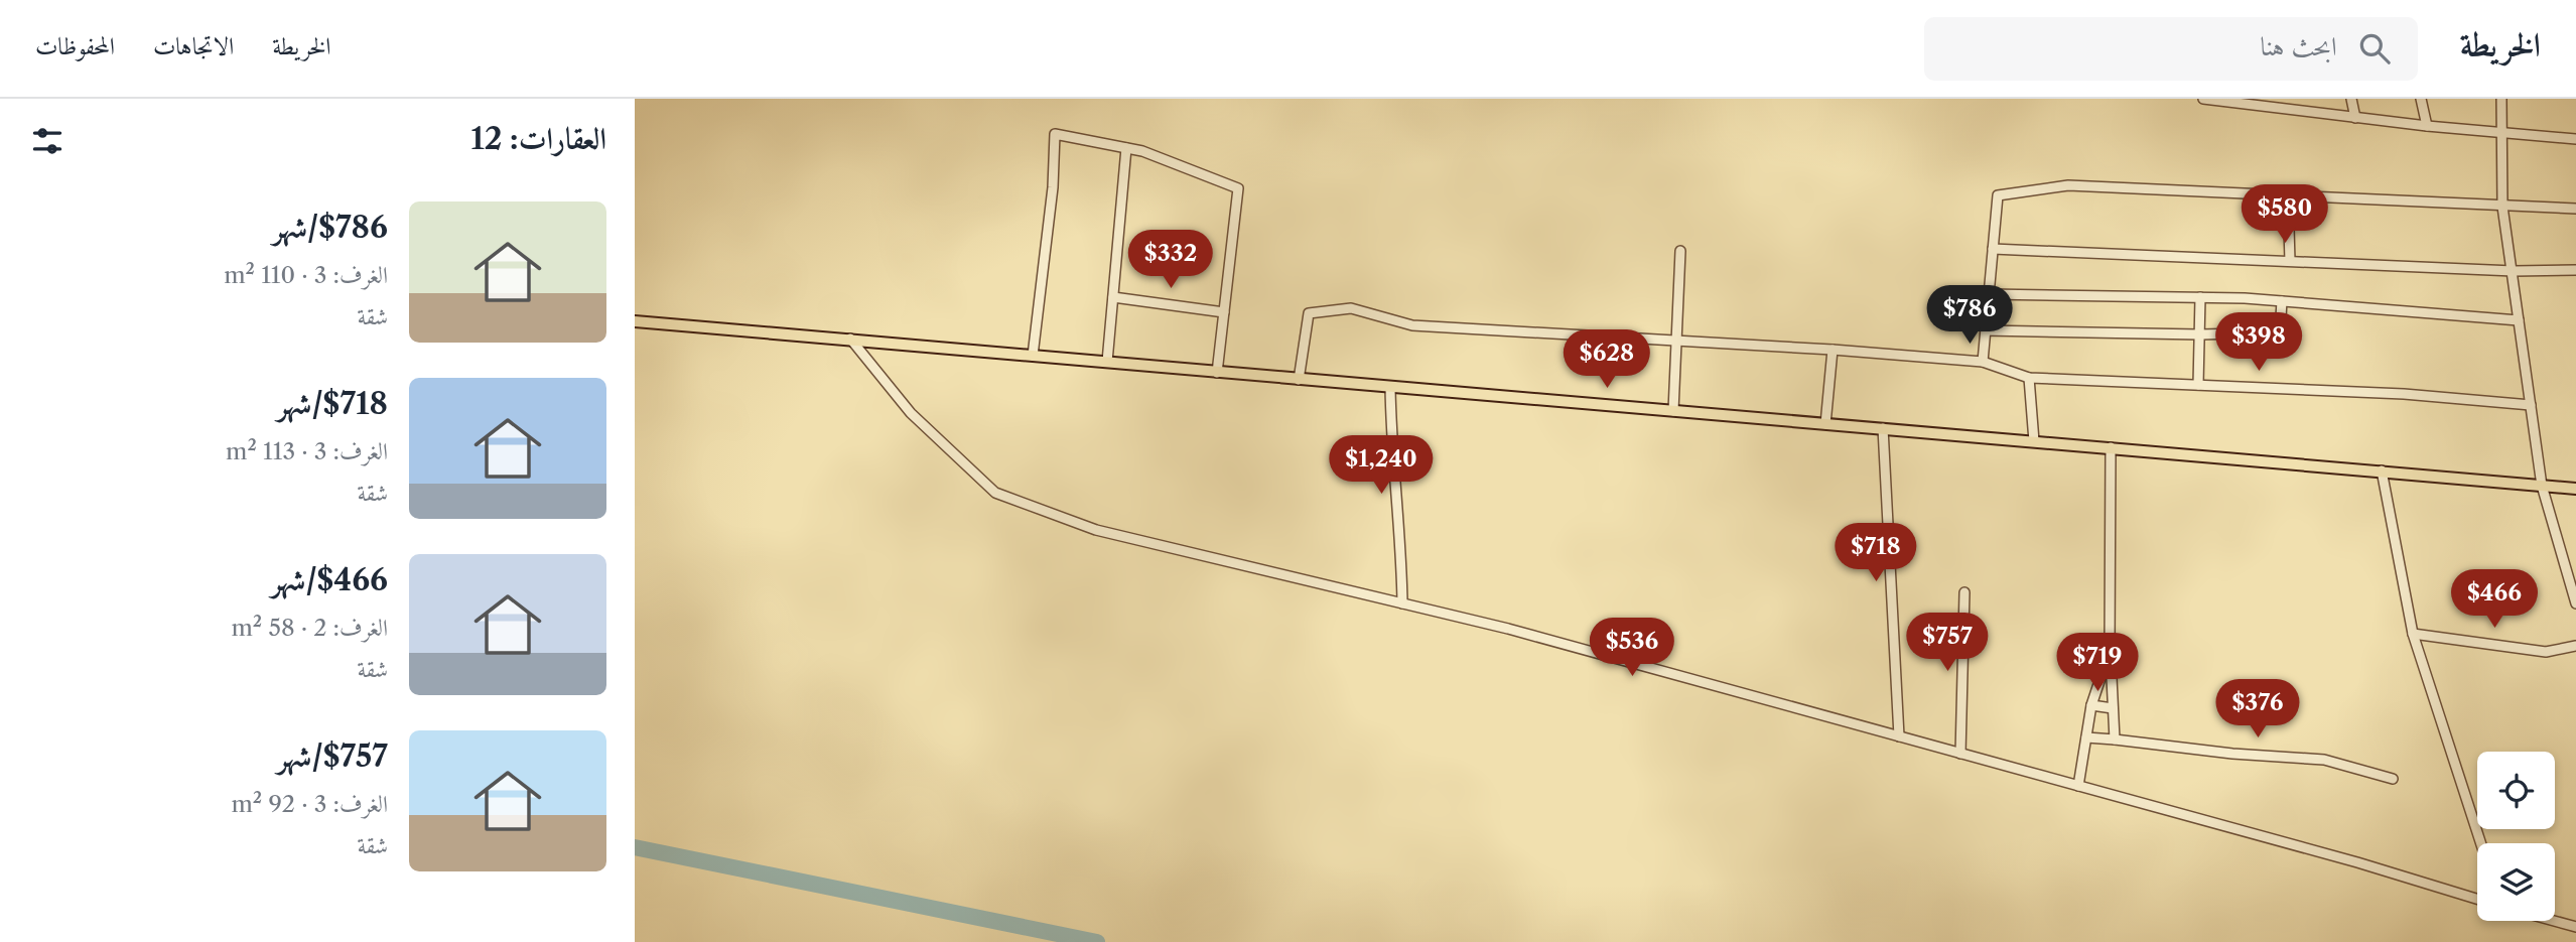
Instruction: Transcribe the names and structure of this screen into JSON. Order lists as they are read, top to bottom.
{
  "page": {
    "header": "الخريطة",
    "search": "ابحث هنا",
    "nav": ["الخريطة", "الاتجاهات", "المحفوظات"],
    "heading": "العقارات: 12",
    "list": [
      {
        "name": "$786/شهر",
        "note": "الغرف: 3 · 110 m² · شقة"
      },
      {
        "name": "$718/شهر",
        "note": "الغرف: 3 · 113 m² · شقة"
      },
      {
        "name": "$466/شهر",
        "note": "الغرف: 2 · 58 m² · شقة"
      },
      {
        "name": "$757/شهر",
        "note": "الغرف: 3 · 92 m² · شقة"
      }
    ],
    "price": [
      "$580",
      "$332",
      "$786",
      "$398",
      "$628",
      "$1,240",
      "$718",
      "$466",
      "$757",
      "$536",
      "$719",
      "$376"
    ]
  }
}
